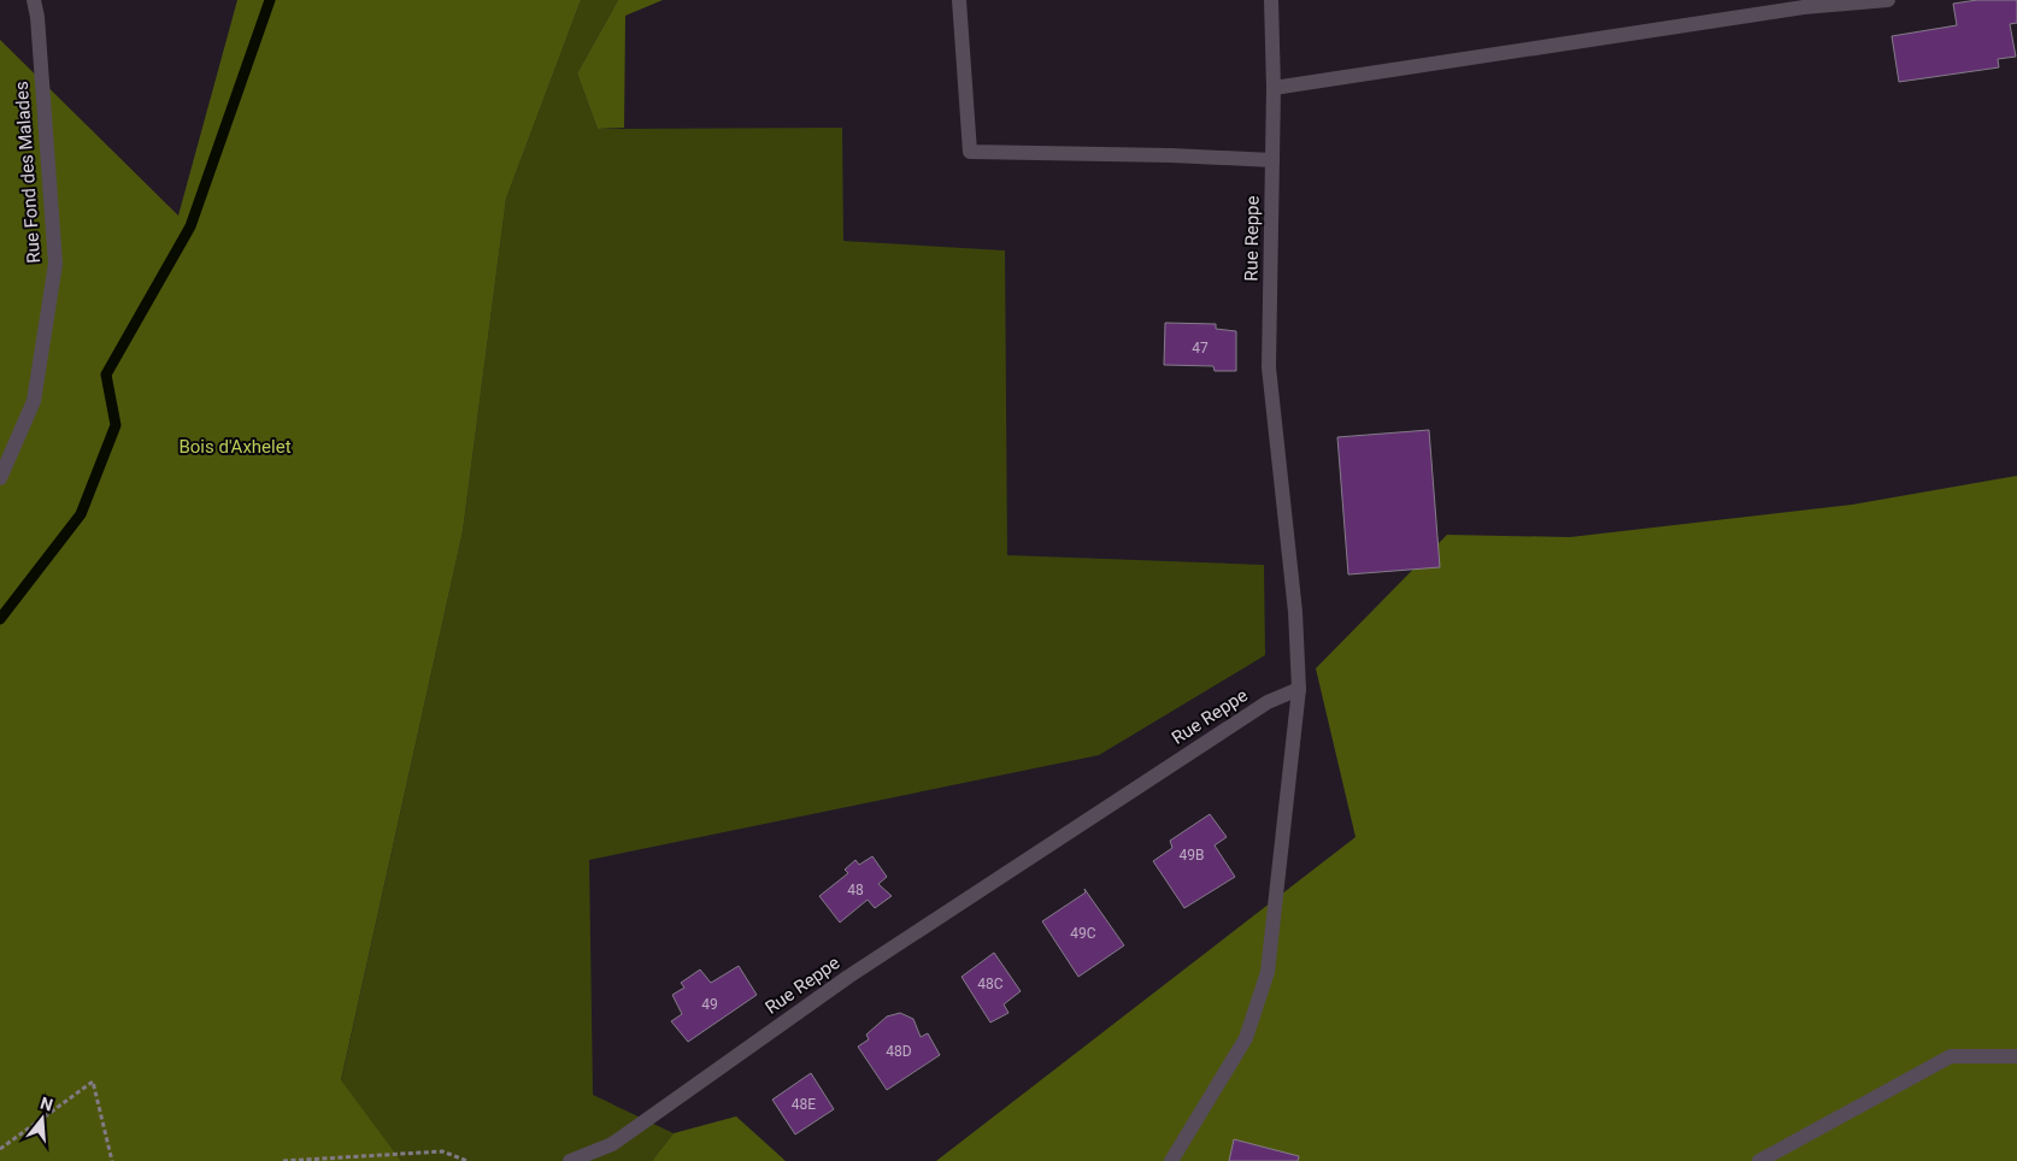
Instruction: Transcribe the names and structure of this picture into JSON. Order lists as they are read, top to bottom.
{
  "streets": {
    "street": ["Rue Fond des Malades", "Rue Reppe"]
  },
  "parks": ["Bois d'Axhelet"],
  "house_numbers": [
    "47",
    "49B",
    "48",
    "49C",
    "48C",
    "49",
    "48D",
    "48E"
  ],
  "north": "top"
}
